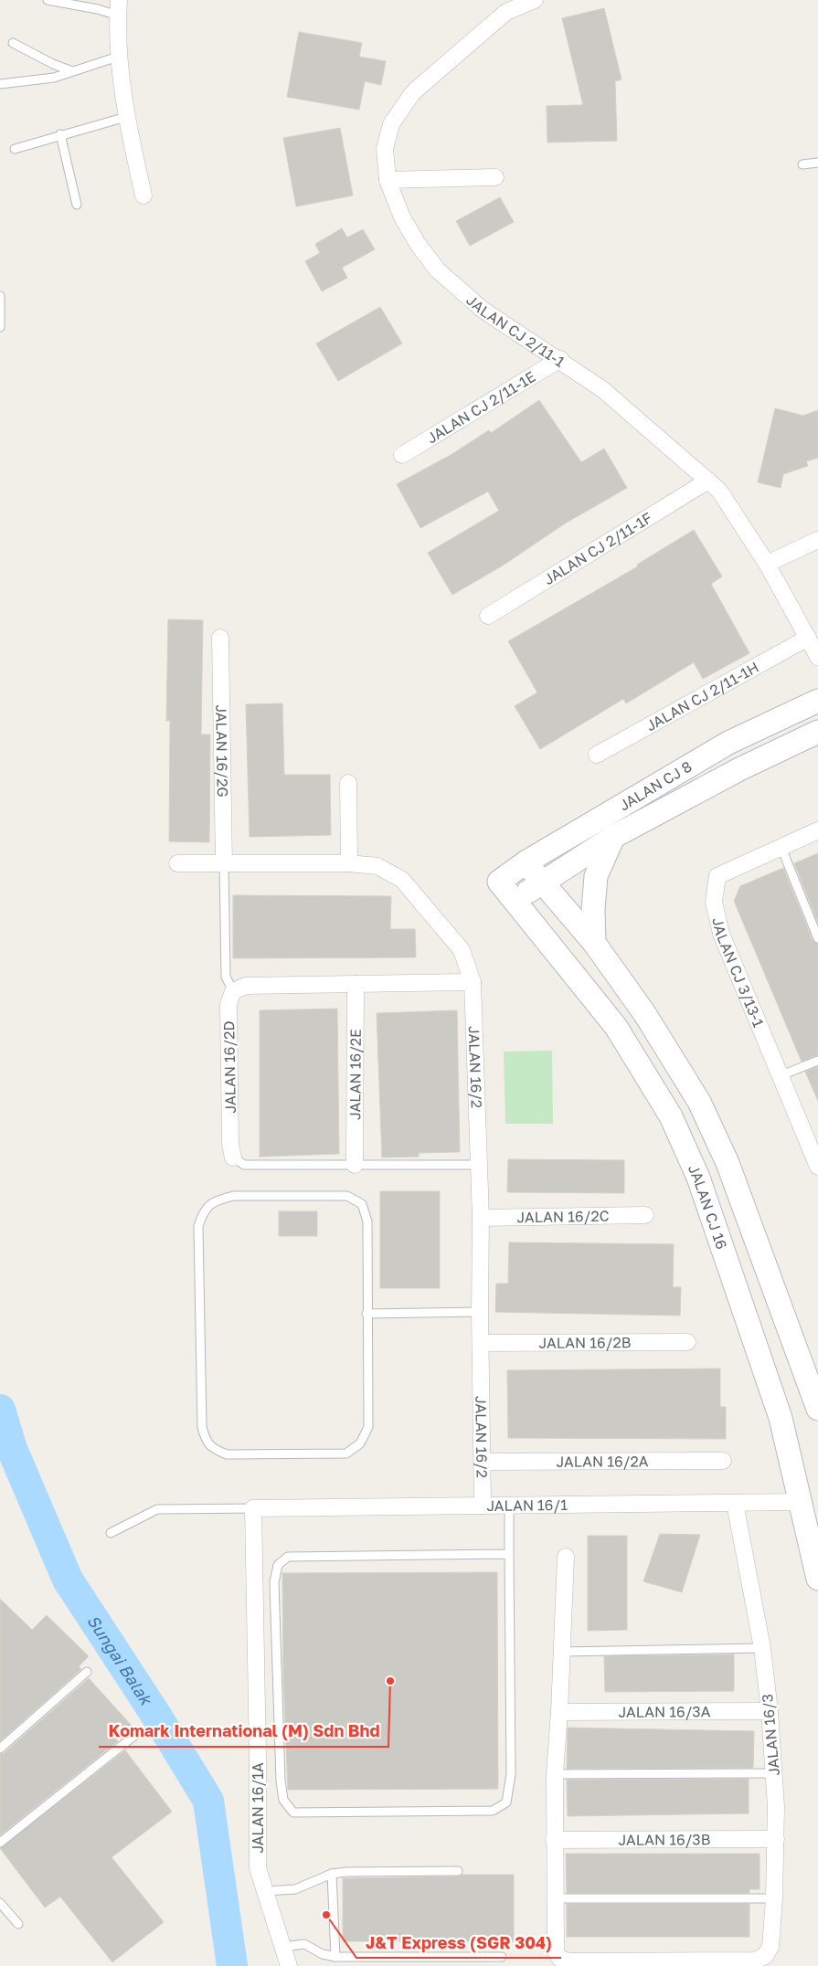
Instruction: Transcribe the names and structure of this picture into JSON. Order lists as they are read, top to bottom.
{
  "streets": {
    "street": [
      "JALAN CJ 2/11-1",
      "JALAN CJ 2/11-1E",
      "JALAN CJ 2/11-1F",
      "JALAN CJ 2/11-1H",
      "JALAN 16/2G",
      "JALAN CJ 8",
      "JALAN CJ 3/13-1",
      "JALAN 16/2D",
      "JALAN 16/2",
      "JALAN 16/2E",
      "JALAN CJ 16",
      "JALAN 16/2C",
      "JALAN 16/2B",
      "JALAN 16/2A",
      "JALAN 16/1",
      "JALAN 16/3A",
      "JALAN 16/3",
      "JALAN 16/1A",
      "JALAN 16/3B"
    ]
  },
  "crossings": [
    ["JALAN CJ 2/11-1", "JALAN CJ 2/11-1E"],
    ["JALAN CJ 2/11-1", "JALAN CJ 2/11-1F"],
    ["JALAN CJ 2/11-1", "JALAN CJ 2/11-1H"],
    ["JALAN 16/2G", "JALAN 16/2"],
    ["JALAN CJ 8", "JALAN CJ 16"],
    ["JALAN 16/2", "JALAN 16/2C"],
    ["JALAN 16/2", "JALAN 16/2B"],
    ["JALAN 16/2", "JALAN 16/2A"],
    ["JALAN 16/2", "JALAN 16/1"],
    ["JALAN CJ 16", "JALAN 16/1"],
    ["JALAN 16/1", "JALAN 16/3"],
    ["JALAN 16/1", "JALAN 16/1A"],
    ["JALAN 16/3A", "JALAN 16/3"],
    ["JALAN 16/3", "JALAN 16/3B"]
  ],
  "water": ["Sungai Balak"],
  "places": ["Komark International (M) Sdn Bhd", "J&T Express (SGR 304)"]
}
